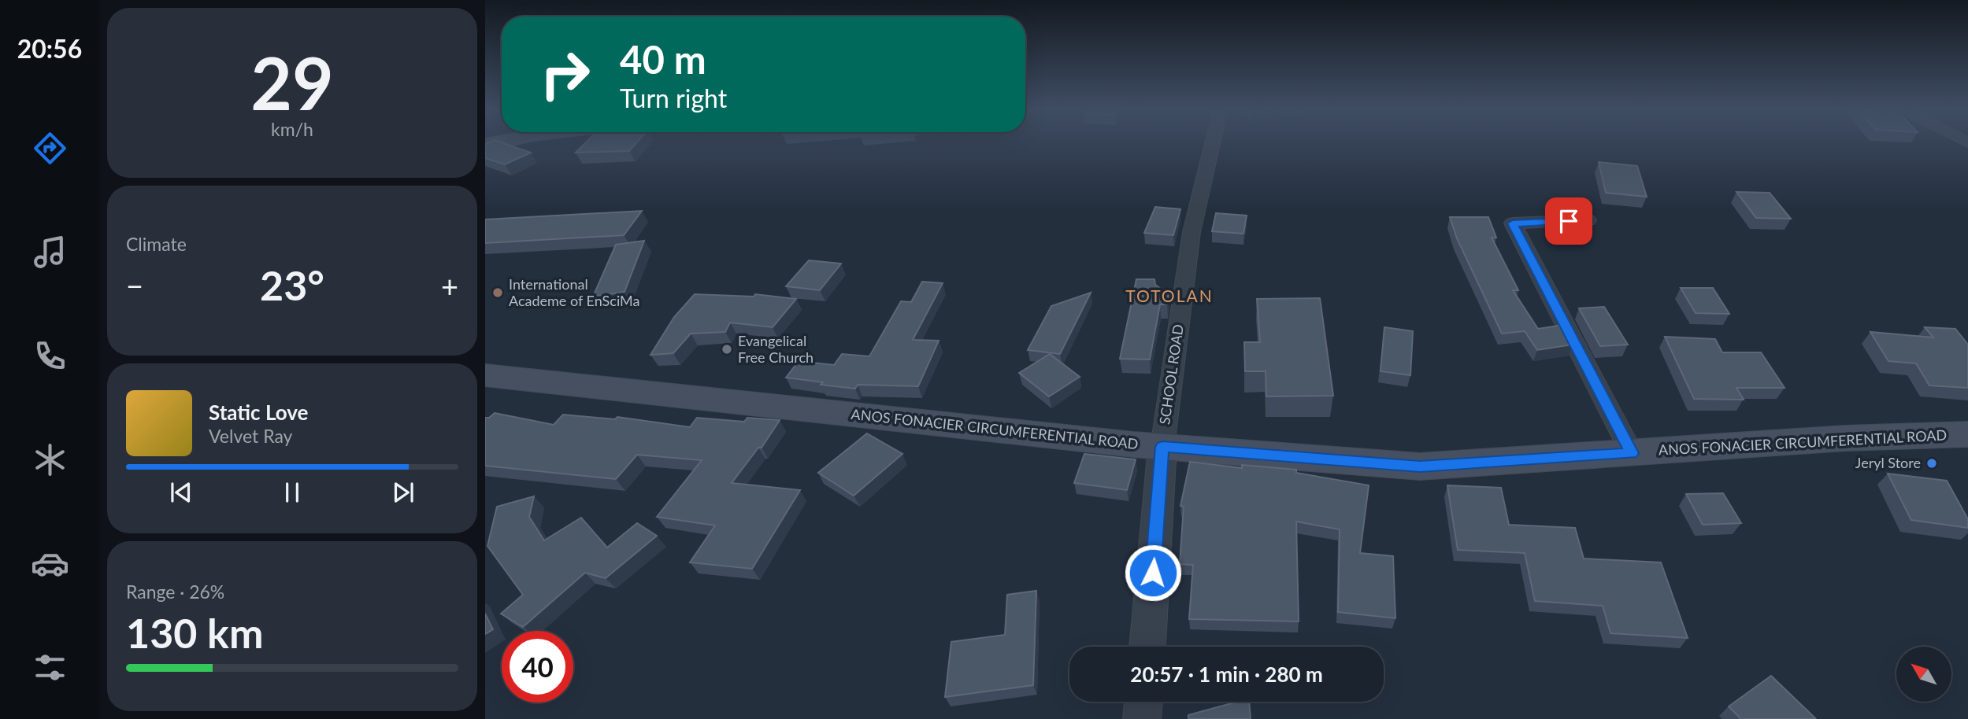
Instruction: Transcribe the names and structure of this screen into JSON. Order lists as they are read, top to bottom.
{
  "streets": {
    "main road": ["ANOS FONACIER CIRCUMFERENTIAL ROAD"],
    "street": ["SCHOOL ROAD"]
  },
  "crossings": [
    ["SCHOOL ROAD", "ANOS FONACIER CIRCUMFERENTIAL ROAD"]
  ],
  "districts": ["TOTOLAN"],
  "places": ["International Academe of EnSciMa", "Evangelical Free Church", "Jeryl Store"],
  "north": "top left",
  "page": {
    "tabs": "20:56",
    "tile": [
      ["29", "km/h"],
      "Climate",
      ["Range · 26%", "130 km"]
    ],
    "turn": ["40 m", "Turn right"],
    "heat": ["−", "23°", "+"],
    "song": ["Static Love", "Velvet Ray"],
    "limit": "40",
    "trip": "20:57 · 1 min · 280 m"
  }
}
